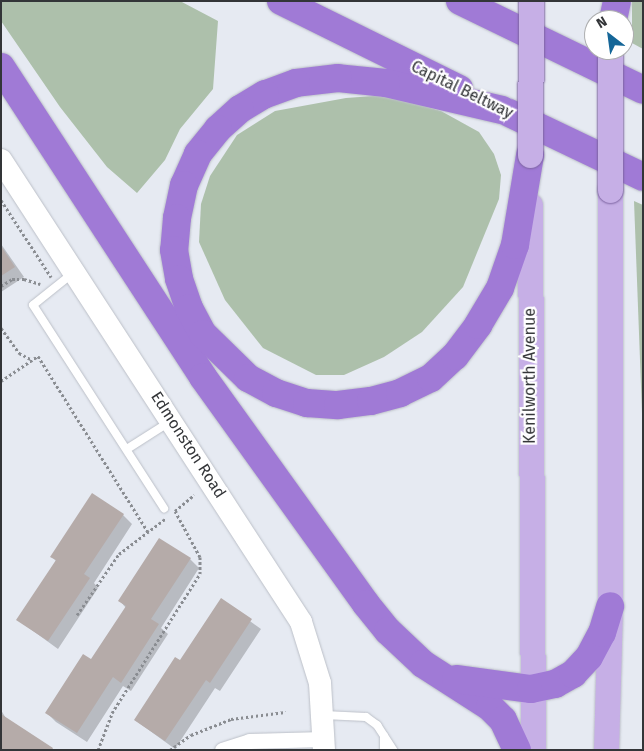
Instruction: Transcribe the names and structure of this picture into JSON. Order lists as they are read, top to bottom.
{
  "streets": {
    "highway": ["Capital Beltway"],
    "main road": ["Kenilworth Avenue"],
    "street": ["Edmonston Road"]
  },
  "north": "top left"
}
